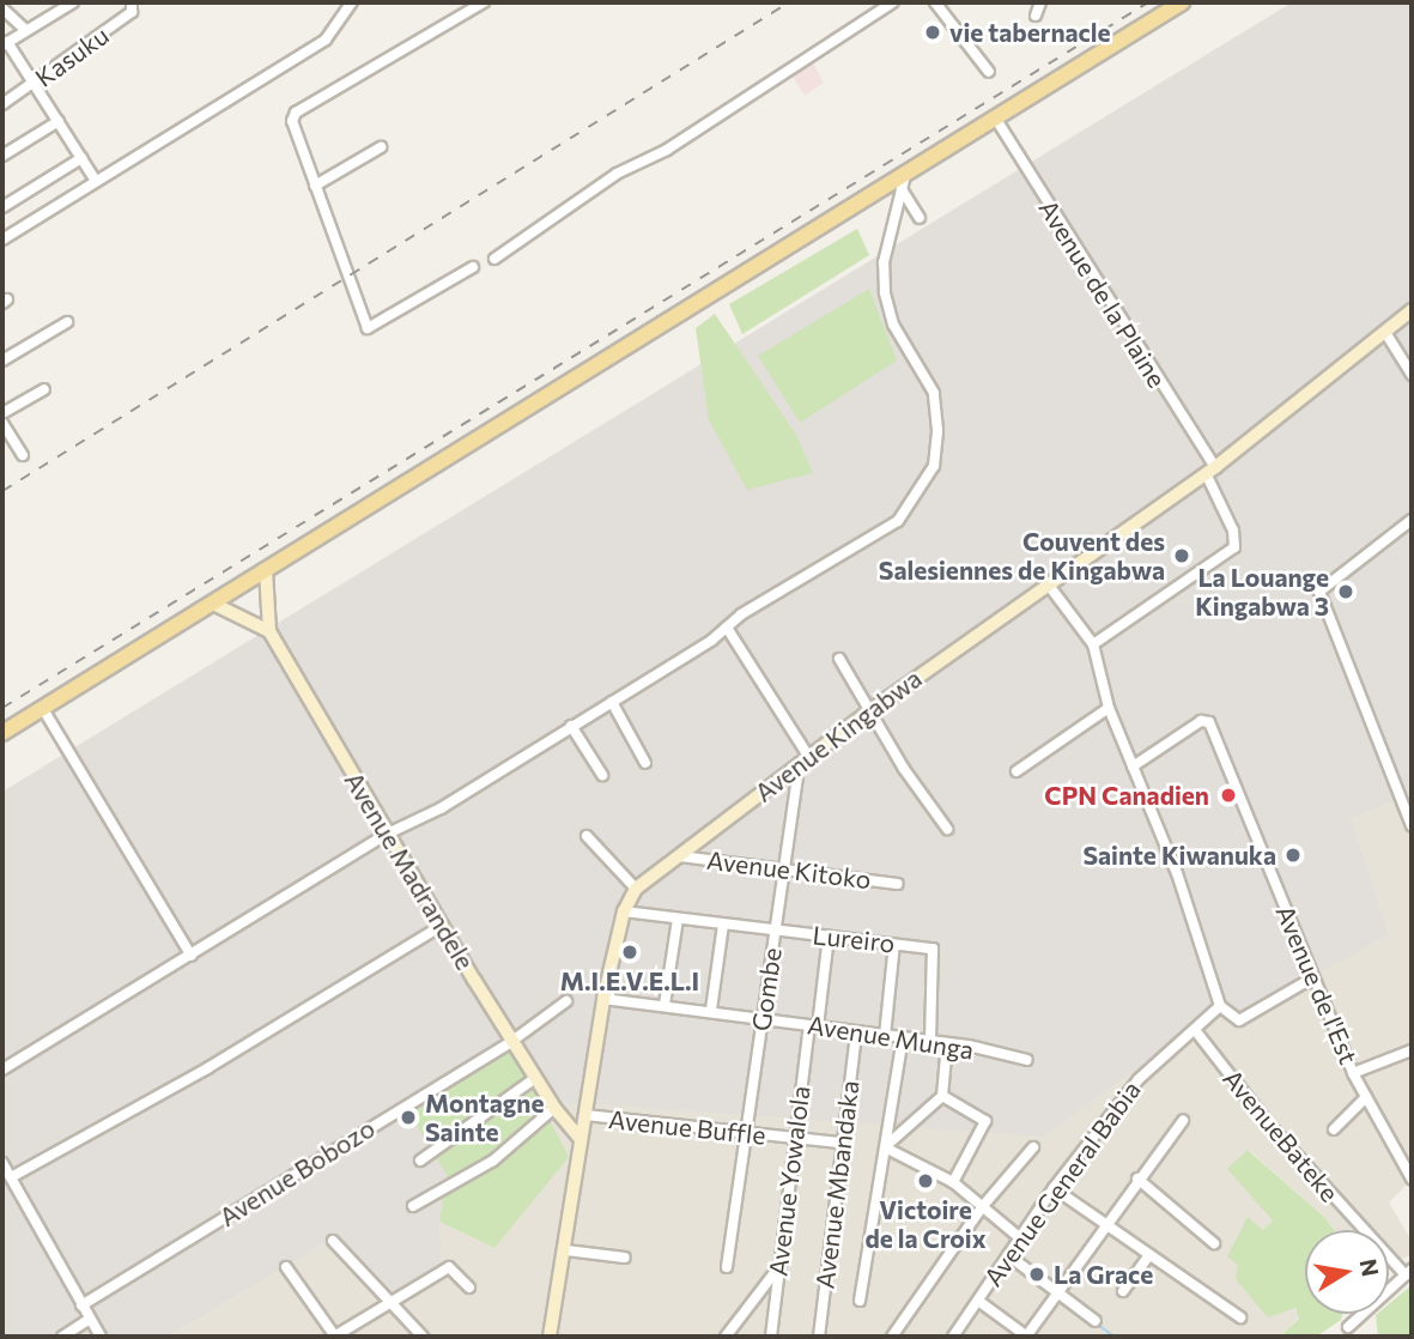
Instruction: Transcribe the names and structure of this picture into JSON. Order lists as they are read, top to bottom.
{
  "streets": {
    "street": [
      "Kasuku",
      "Avenue de la Plaine",
      "Avenue Kingabwa",
      "Avenue Kitoko",
      "Avenue Madrandele",
      "Lureiro",
      "Avenue de l'Est",
      "Gombe",
      "Avenue Munga",
      "Avenue Buffle",
      "AvenueBateke",
      "Avenue Bobozo",
      "Avenue Yowalola",
      "Avenue General Babia",
      "Avenue Mbandaka"
    ]
  },
  "crossings": [
    ["Avenue de la Plaine", "Avenue Kingabwa"],
    ["Avenue Kingabwa", "Avenue Kitoko"],
    ["Avenue Kingabwa", "Avenue Madrandele"],
    ["Avenue Kingabwa", "Lureiro"],
    ["Avenue Kingabwa", "Gombe"],
    ["Avenue Kingabwa", "Avenue Munga"],
    ["Avenue Kingabwa", "Avenue Buffle"],
    ["Avenue Kitoko", "Gombe"],
    ["Avenue Madrandele", "Avenue Bobozo"],
    ["Lureiro", "Gombe"],
    ["Lureiro", "Avenue Munga"],
    ["Lureiro", "Avenue Yowalola"],
    ["Gombe", "Avenue Munga"],
    ["Gombe", "Avenue Buffle"],
    ["Avenue Munga", "Avenue Yowalola"],
    ["Avenue Munga", "Avenue Mbandaka"],
    ["Avenue Buffle", "Avenue Yowalola"],
    ["Avenue Buffle", "Avenue Mbandaka"],
    ["AvenueBateke", "Avenue General Babia"]
  ],
  "places": [
    "vie tabernacle",
    "Couvent des Salesiennes de Kingabwa",
    "La Louange Kingabwa 3",
    "CPN Canadien",
    "Sainte Kiwanuka",
    "M.I.E.V.E.L.I",
    "Montagne Sainte",
    "Victoire de la Croix",
    "La Grace"
  ],
  "north": "right"
}
